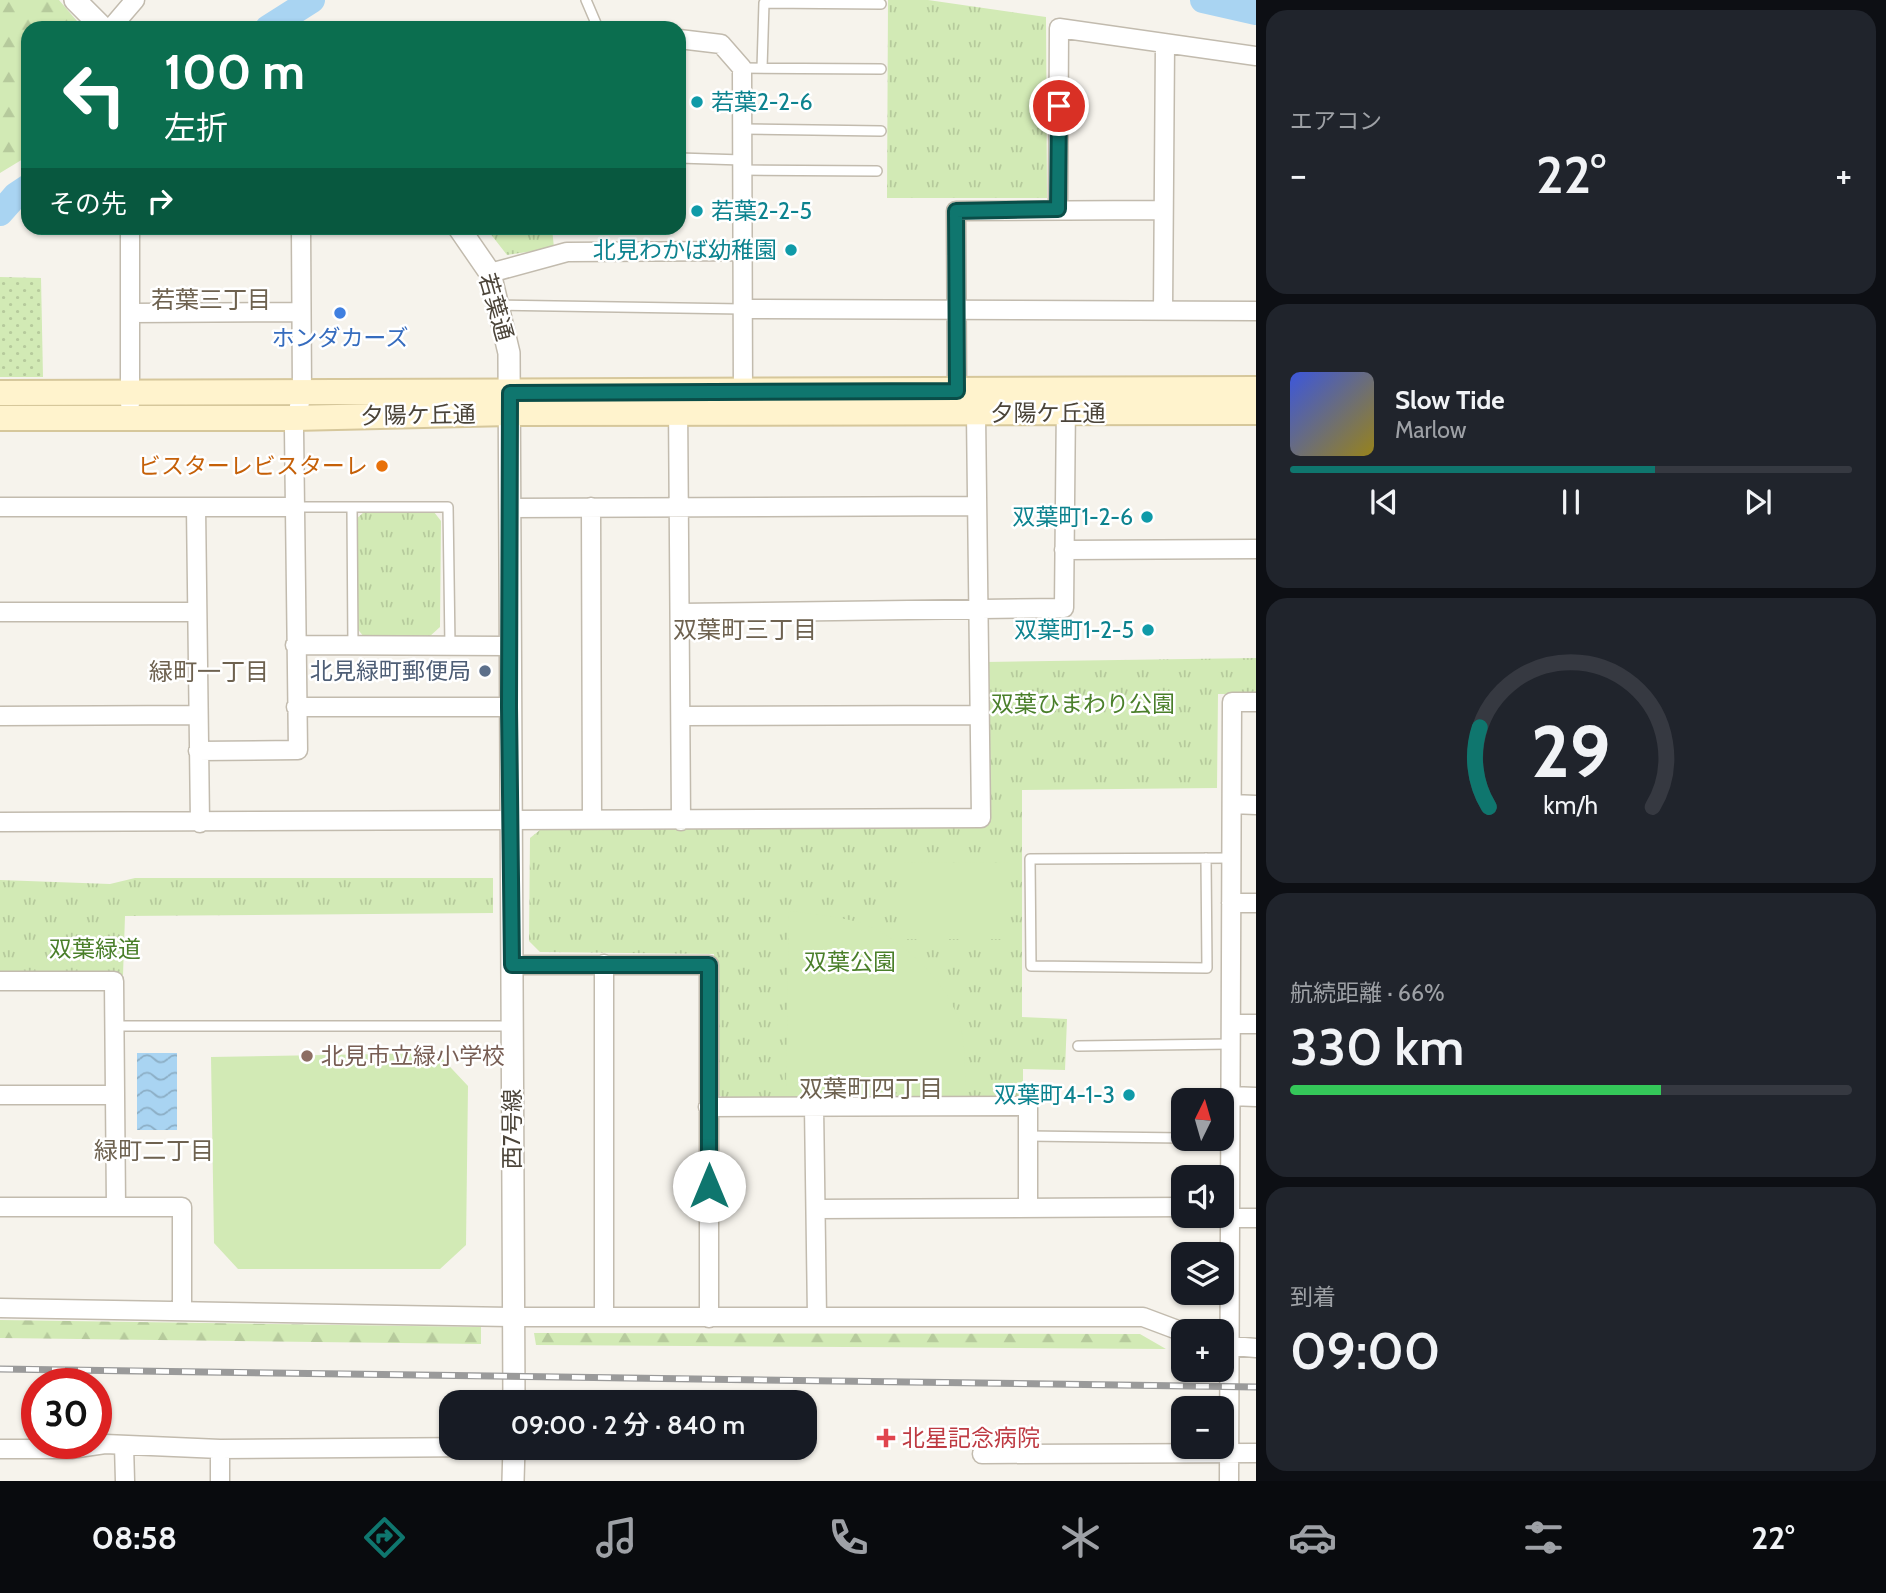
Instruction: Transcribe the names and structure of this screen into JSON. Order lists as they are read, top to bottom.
{
  "streets": {
    "main road": ["夕陽ケ丘通"],
    "street": ["若葉通", "西7号線"]
  },
  "crossings": [
    ["若葉通", "夕陽ケ丘通"],
    ["若葉通", "西7号線"],
    ["夕陽ケ丘通", "西7号線"]
  ],
  "districts": [
    "若葉三丁目",
    "双葉町三丁目",
    "緑町一丁目",
    "双葉町四丁目",
    "緑町二丁目"
  ],
  "parks": ["双葉ひまわり公園", "双葉緑道", "双葉公園"],
  "places": {
    "other": [
      "若葉2-2-6",
      "若葉2-2-5",
      "北見わかば幼稚園",
      "ホンダカーズ",
      "ビスターレビスターレ",
      "双葉町1-2-6",
      "双葉町1-2-5",
      "北見緑町郵便局",
      "北見市立緑小学校",
      "双葉町4-1-3"
    ],
    "health": ["北星記念病院"]
  },
  "north": "top",
  "page": {
    "tile": [
      "エアコン",
      ["航続距離 · 66%", "330 km"],
      ["到着", "09:00"]
    ],
    "turn": ["100 m", "左折"],
    "heat": ["−", "22°", "+"],
    "then": "その先",
    "song": ["Slow Tide", "Marlow"],
    "map_buttons": ["+", "−"],
    "limit": "30",
    "trip": "09:00 · 2 分 · 840 m",
    "tabs": ["08:58", "22°"],
    "gauge": ["29", "km/h"]
  }
}
